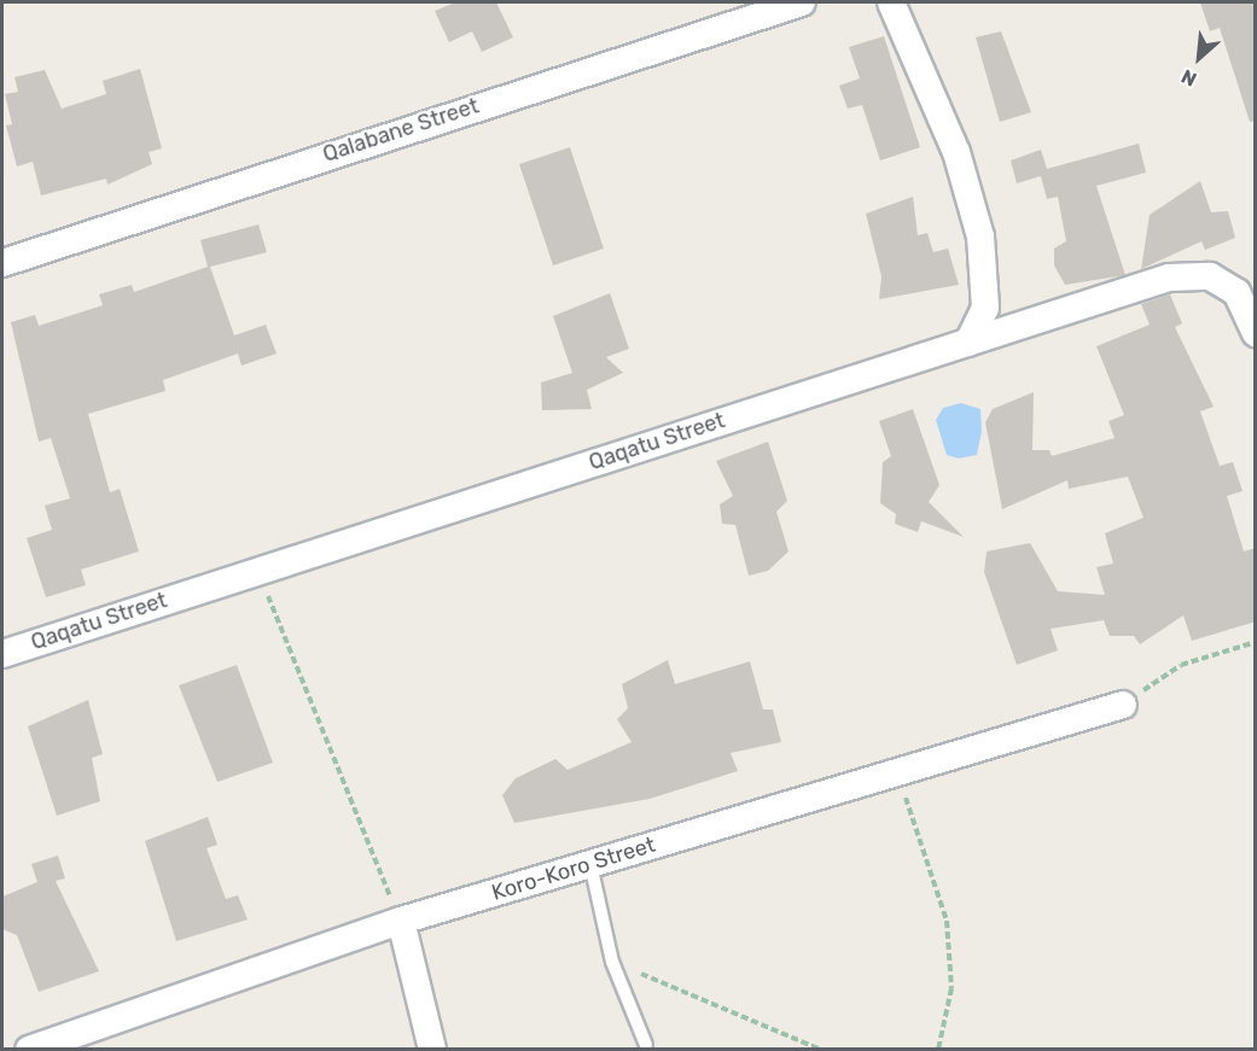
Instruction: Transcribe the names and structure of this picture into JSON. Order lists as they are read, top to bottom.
{
  "streets": {
    "street": ["Qalabane Street", "Qaqatu Street", "Koro-Koro Street"]
  },
  "north": "bottom left"
}
